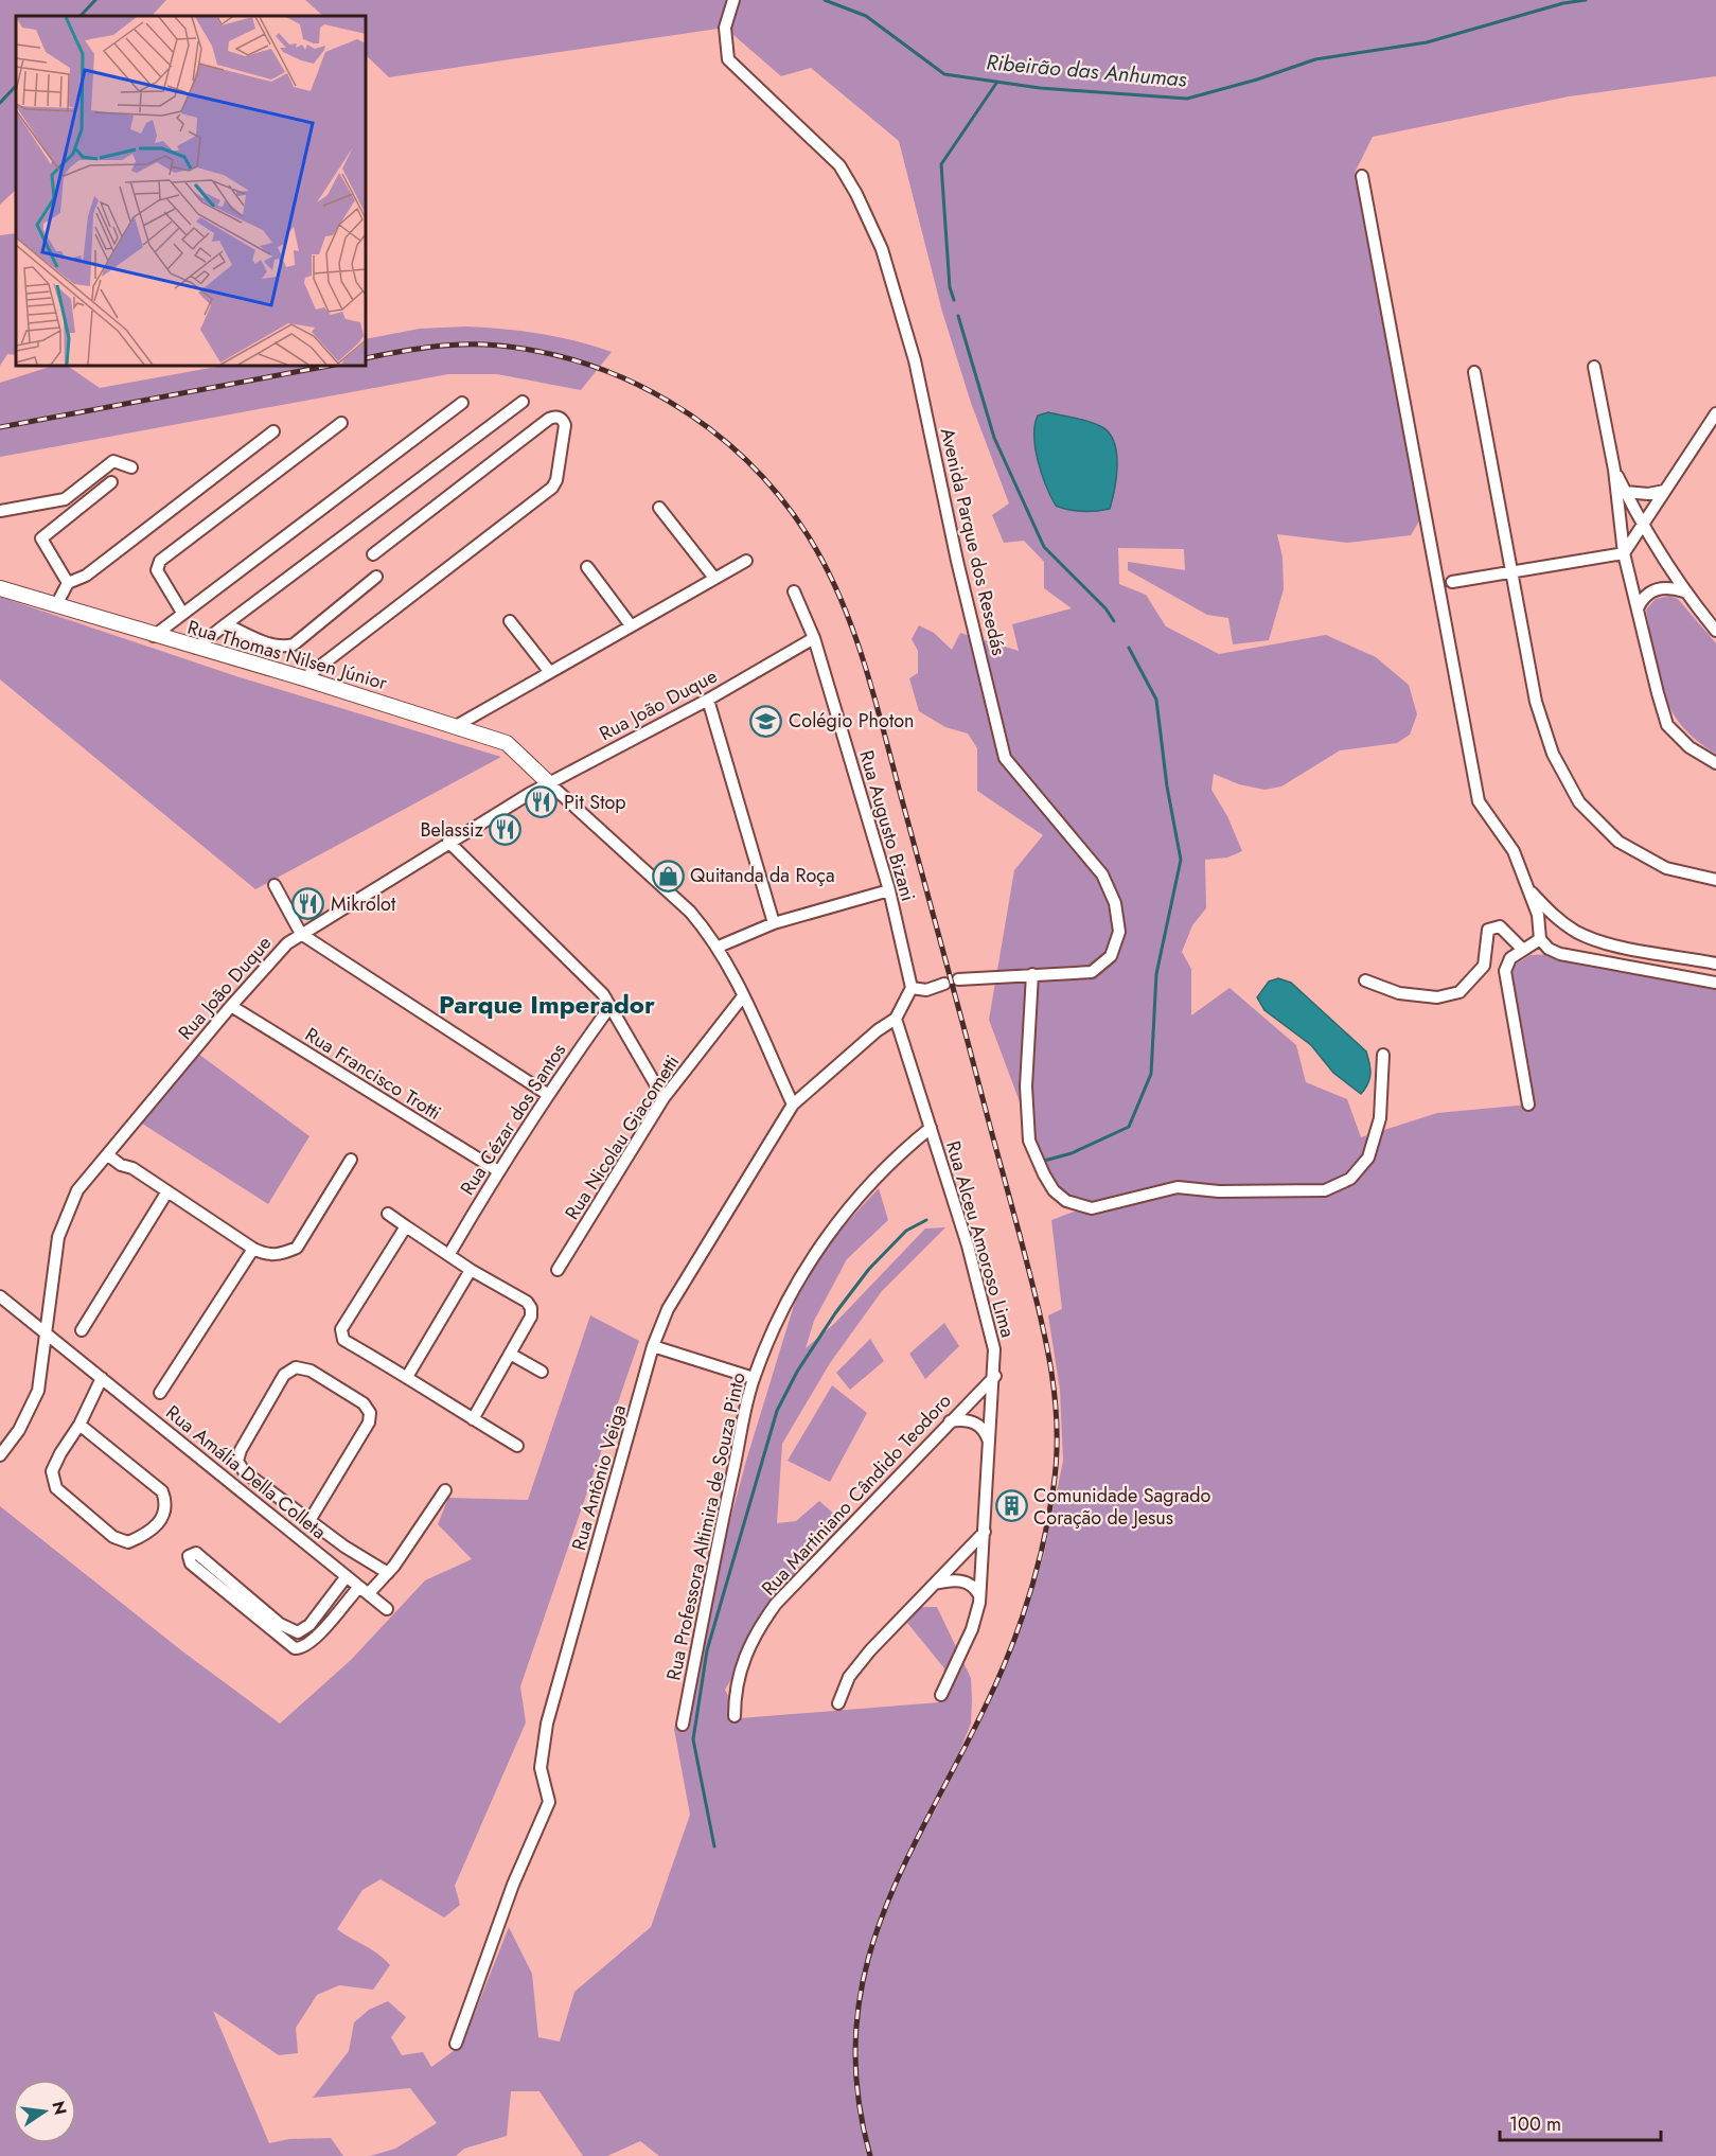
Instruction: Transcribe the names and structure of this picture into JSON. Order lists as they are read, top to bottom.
{
  "streets": {
    "street": [
      "Avenida Parque dos Resedás",
      "Rua Thomas Nilsen Júnior",
      "Rua João Duque",
      "Rua Augusto Bizani",
      "Rua Francisco Trotti",
      "Rua Cézar dos Santos",
      "Rua Nicolau Giacometti",
      "Rua Alceu Amoroso Lima",
      "Rua Amália Della Colleta",
      "Rua Antônio Veiga",
      "Rua Martiniano Cândido Teodoro",
      "Rua Professora Altimira de Souza Pinto"
    ]
  },
  "crossings": [
    ["Rua Thomas Nilsen Júnior", "Rua João Duque"],
    ["Rua João Duque", "Rua Augusto Bizani"],
    ["Rua João Duque", "Rua Francisco Trotti"],
    ["Rua João Duque", "Rua Amália Della Colleta"],
    ["Rua Augusto Bizani", "Rua Antônio Veiga"],
    ["Rua Francisco Trotti", "Rua Cézar dos Santos"],
    ["Rua Alceu Amoroso Lima", "Rua Antônio Veiga"],
    ["Rua Alceu Amoroso Lima", "Rua Martiniano Cândido Teodoro"],
    ["Rua Alceu Amoroso Lima", "Rua Professora Altimira de Souza Pinto"]
  ],
  "districts": ["Parque Imperador"],
  "water": ["Ribeirão das Anhumas"],
  "places": {
    "school or university": ["Colégio Photon"],
    "restaurant": ["Pit Stop", "Belassiz", "Mikrolot"],
    "shop": ["Quitanda da Roça"],
    "building": ["Comunidade Sagrado Coração de Jesus"]
  },
  "scale_bar": "100 m",
  "north": "right"
}
